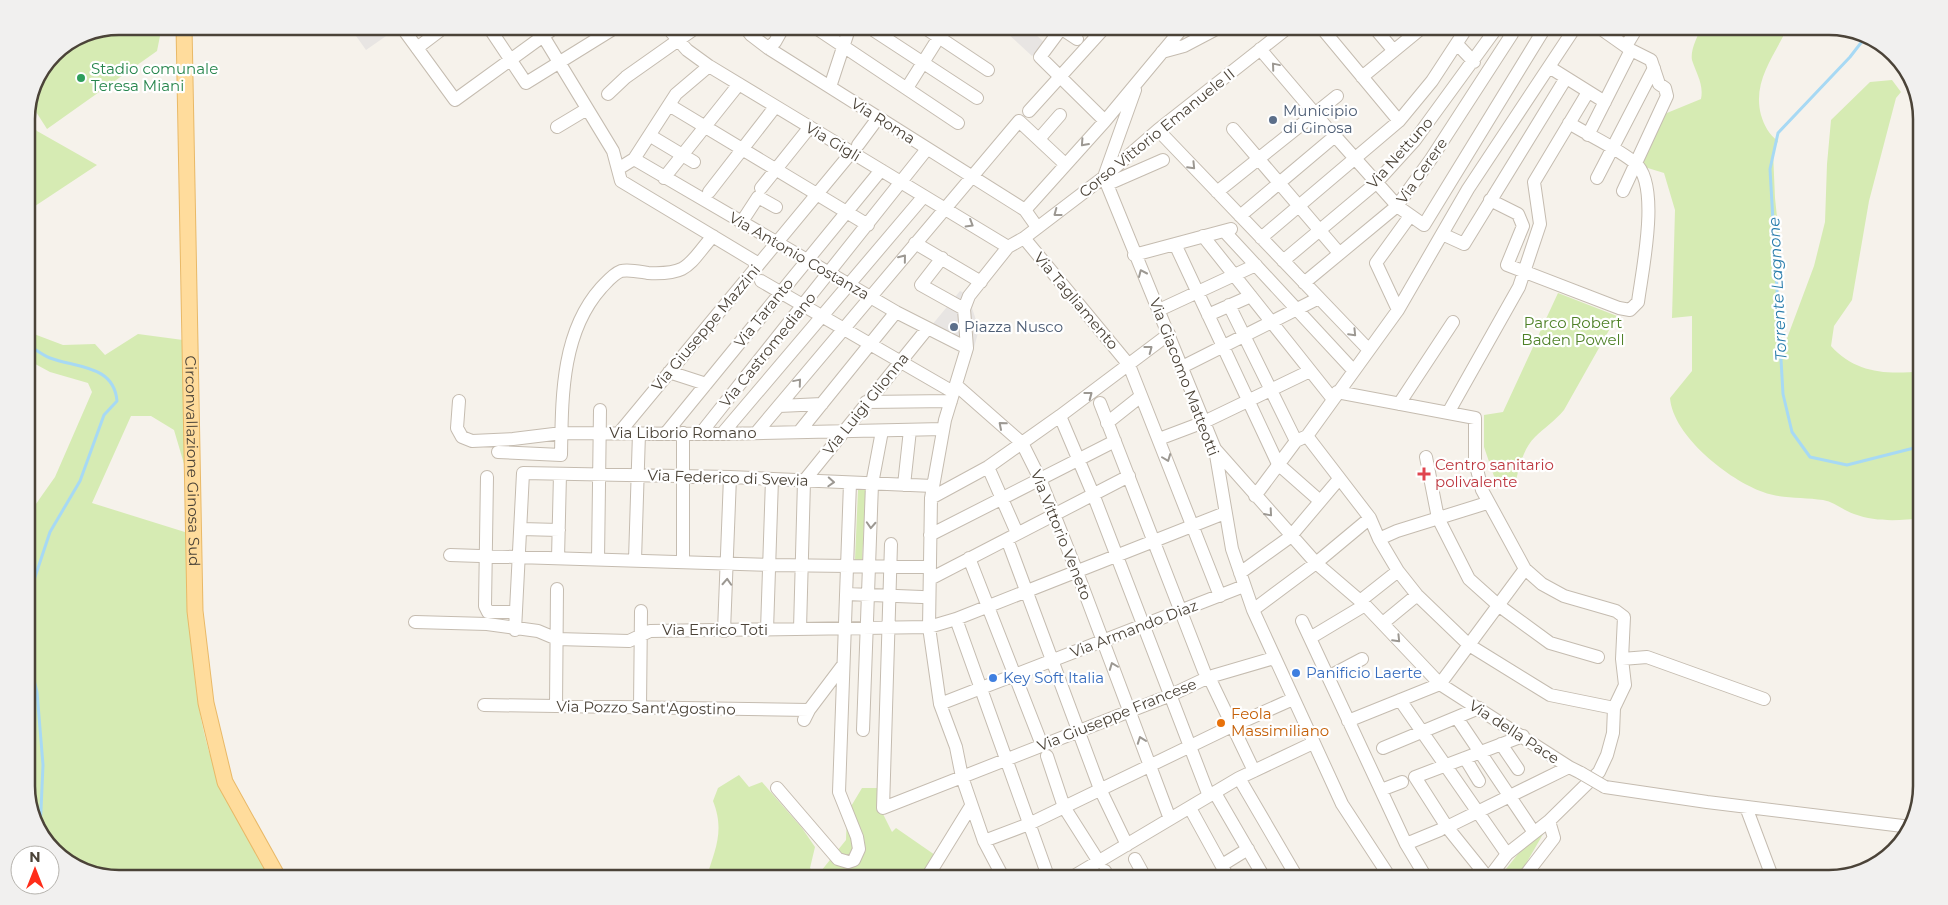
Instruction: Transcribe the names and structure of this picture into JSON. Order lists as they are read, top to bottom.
{
  "streets": {
    "main road": ["Circonvallazione Ginosa Sud"],
    "street": [
      "Via Roma",
      "Corso Vittorio Emanuele II",
      "Via Gigli",
      "Via Nettuno",
      "Via Cerere",
      "Via Antonio Costanza",
      "Via Tagliamento",
      "Via Taranto",
      "Via Giuseppe Mazzini",
      "Via Castromediano",
      "Via Giacomo Matteotti",
      "Via Luigi Glionna",
      "Via Liborio Romano",
      "Via Federico di Svevia",
      "Via Vittorio Veneto",
      "Via Armando Diaz",
      "Via Enrico Toti",
      "Via Pozzo Sant'Agostino",
      "Via Giuseppe Francese",
      "Via della Pace"
    ]
  },
  "crossings": [
    ["Via Roma", "Via Giuseppe Mazzini"],
    ["Via Roma", "Via Castromediano"],
    ["Corso Vittorio Emanuele II", "Via Tagliamento"],
    ["Corso Vittorio Emanuele II", "Via Giacomo Matteotti"],
    ["Via Gigli", "Via Taranto"],
    ["Via Gigli", "Via Giuseppe Mazzini"],
    ["Via Gigli", "Via Castromediano"],
    ["Via Antonio Costanza", "Via Taranto"],
    ["Via Antonio Costanza", "Via Giuseppe Mazzini"],
    ["Via Antonio Costanza", "Via Castromediano"],
    ["Via Antonio Costanza", "Via Luigi Glionna"],
    ["Via Tagliamento", "Via Armando Diaz"],
    ["Via Tagliamento", "Via Enrico Toti"],
    ["Via Taranto", "Via Liborio Romano"],
    ["Via Taranto", "Via Vittorio Veneto"],
    ["Via Giuseppe Mazzini", "Via Liborio Romano"],
    ["Via Castromediano", "Via Liborio Romano"],
    ["Via Castromediano", "Via Vittorio Veneto"],
    ["Via Giacomo Matteotti", "Via Armando Diaz"],
    ["Via Giacomo Matteotti", "Via Enrico Toti"],
    ["Via Giacomo Matteotti", "Via Giuseppe Francese"],
    ["Via Giacomo Matteotti", "Via della Pace"],
    ["Via Luigi Glionna", "Via Liborio Romano"],
    ["Via Luigi Glionna", "Via Federico di Svevia"],
    ["Via Luigi Glionna", "Via Vittorio Veneto"],
    ["Via Vittorio Veneto", "Via Armando Diaz"],
    ["Via Vittorio Veneto", "Via Enrico Toti"],
    ["Via Vittorio Veneto", "Via Giuseppe Francese"],
    ["Via Enrico Toti", "Via Giuseppe Francese"]
  ],
  "water": ["Torrente Lagnone"],
  "parks": ["Parco Robert Baden Powell"],
  "places": {
    "other": [
      "Stadio comunale Teresa Miani",
      "Municipio di Ginosa",
      "Piazza Nusco",
      "Panificio Laerte",
      "Key Soft Italia",
      "Feola Massimiliano"
    ],
    "health": ["Centro sanitario polivalente"]
  },
  "north": "top"
}
